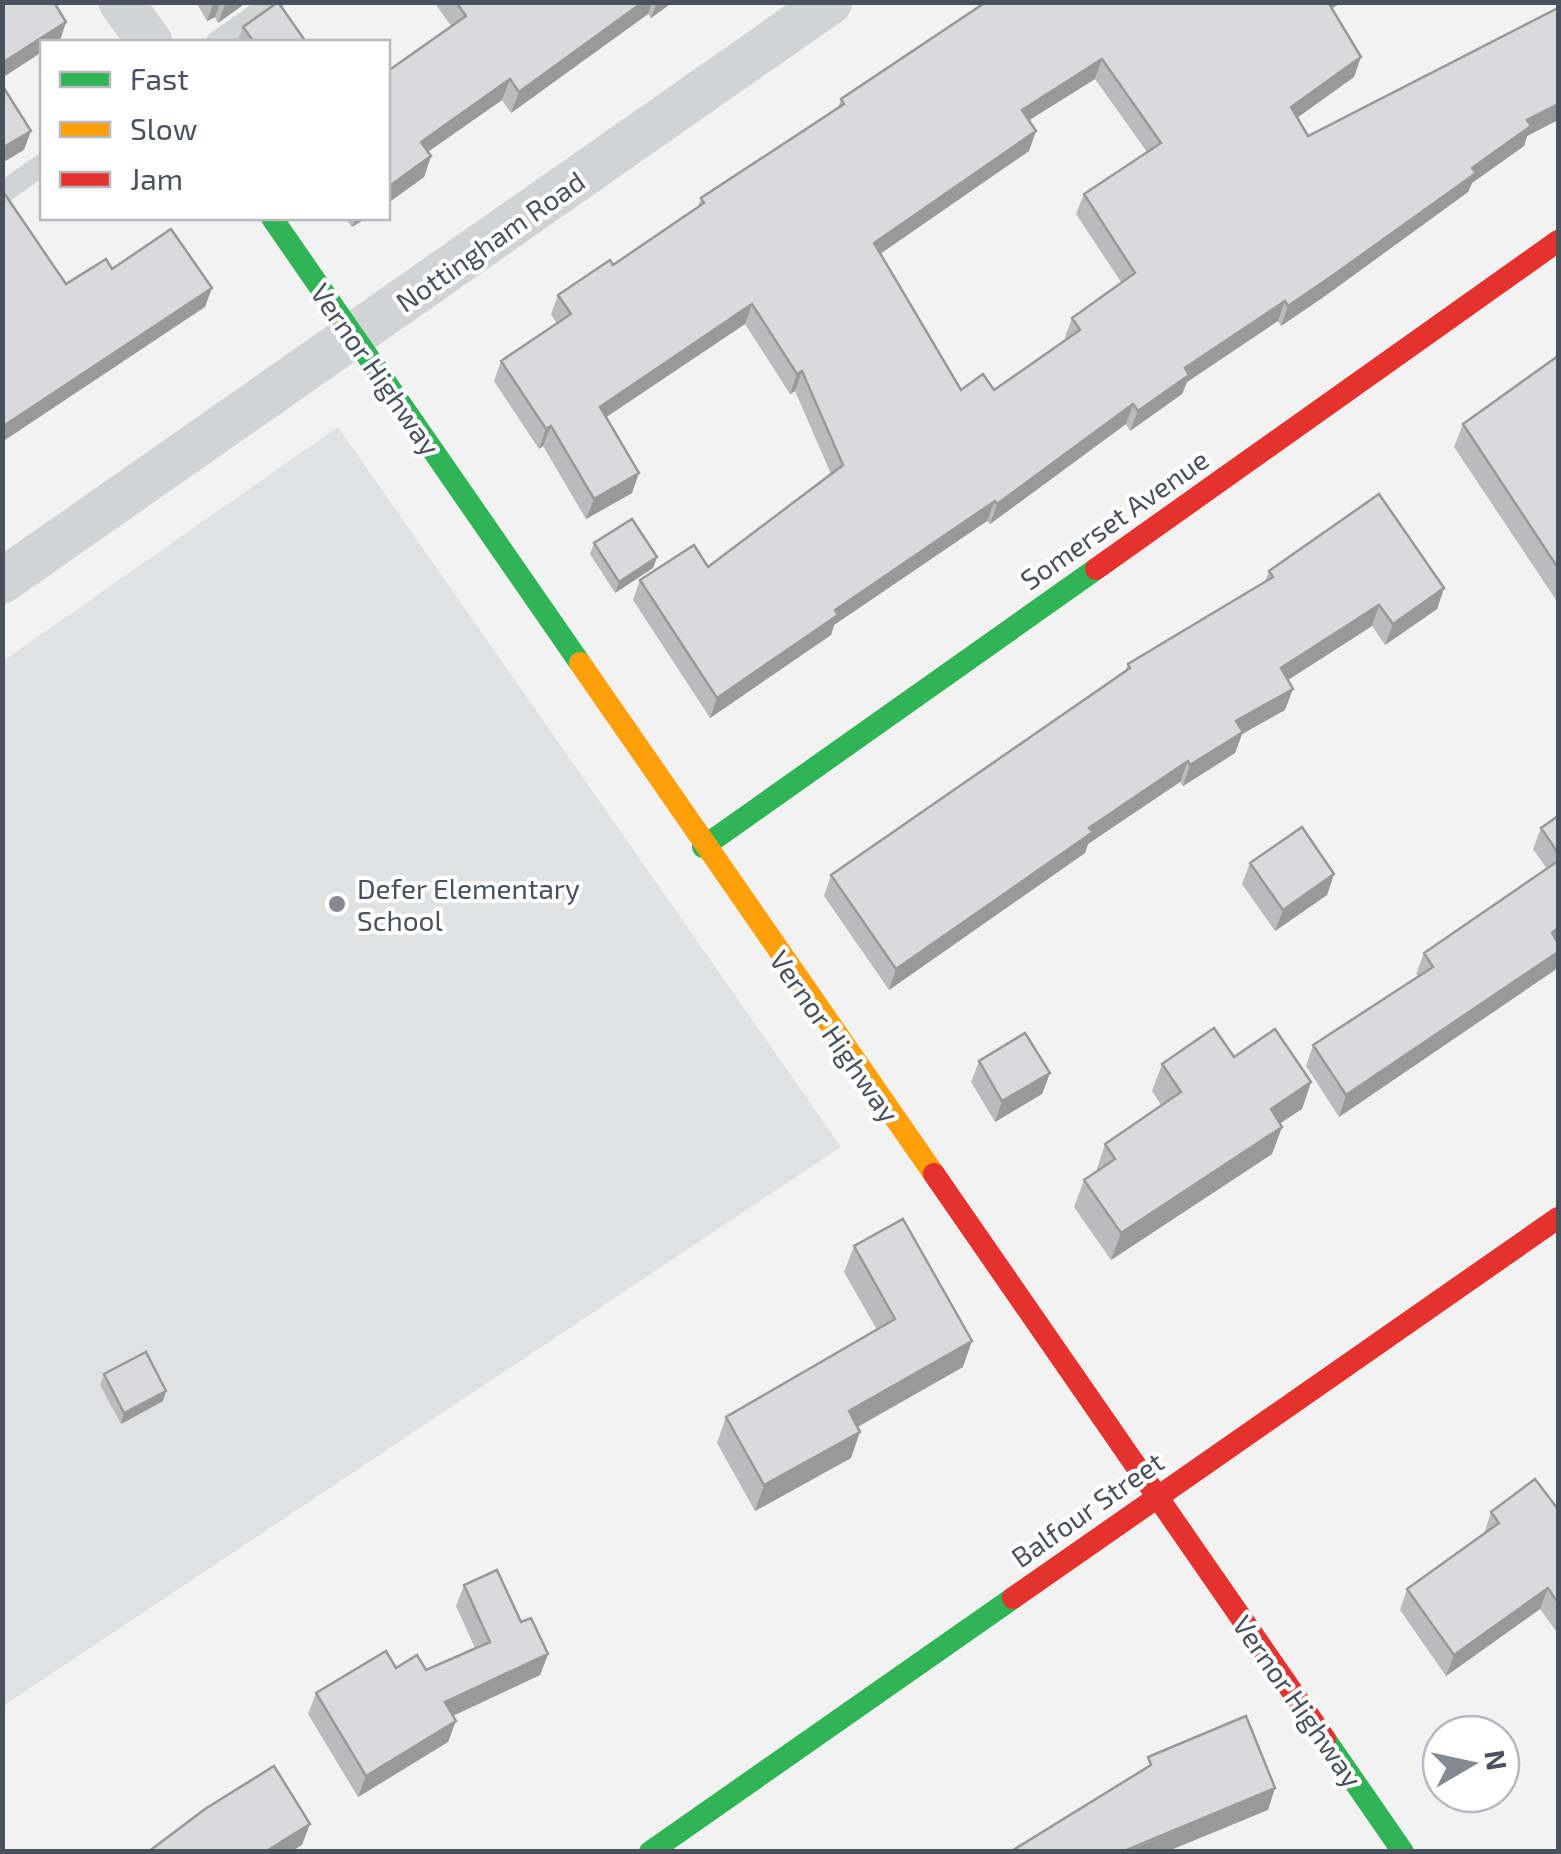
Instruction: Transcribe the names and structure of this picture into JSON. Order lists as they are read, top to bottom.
{
  "streets": {
    "street": [
      "Nottingham Road",
      "Vernor Highway",
      "Somerset Avenue",
      "Balfour Street"
    ]
  },
  "crossings": [
    ["Nottingham Road", "Vernor Highway"],
    ["Vernor Highway", "Somerset Avenue"],
    ["Vernor Highway", "Balfour Street"]
  ],
  "places": ["Defer Elementary School"],
  "legend": ["Fast", "Slow", "Jam"],
  "north": "right"
}
